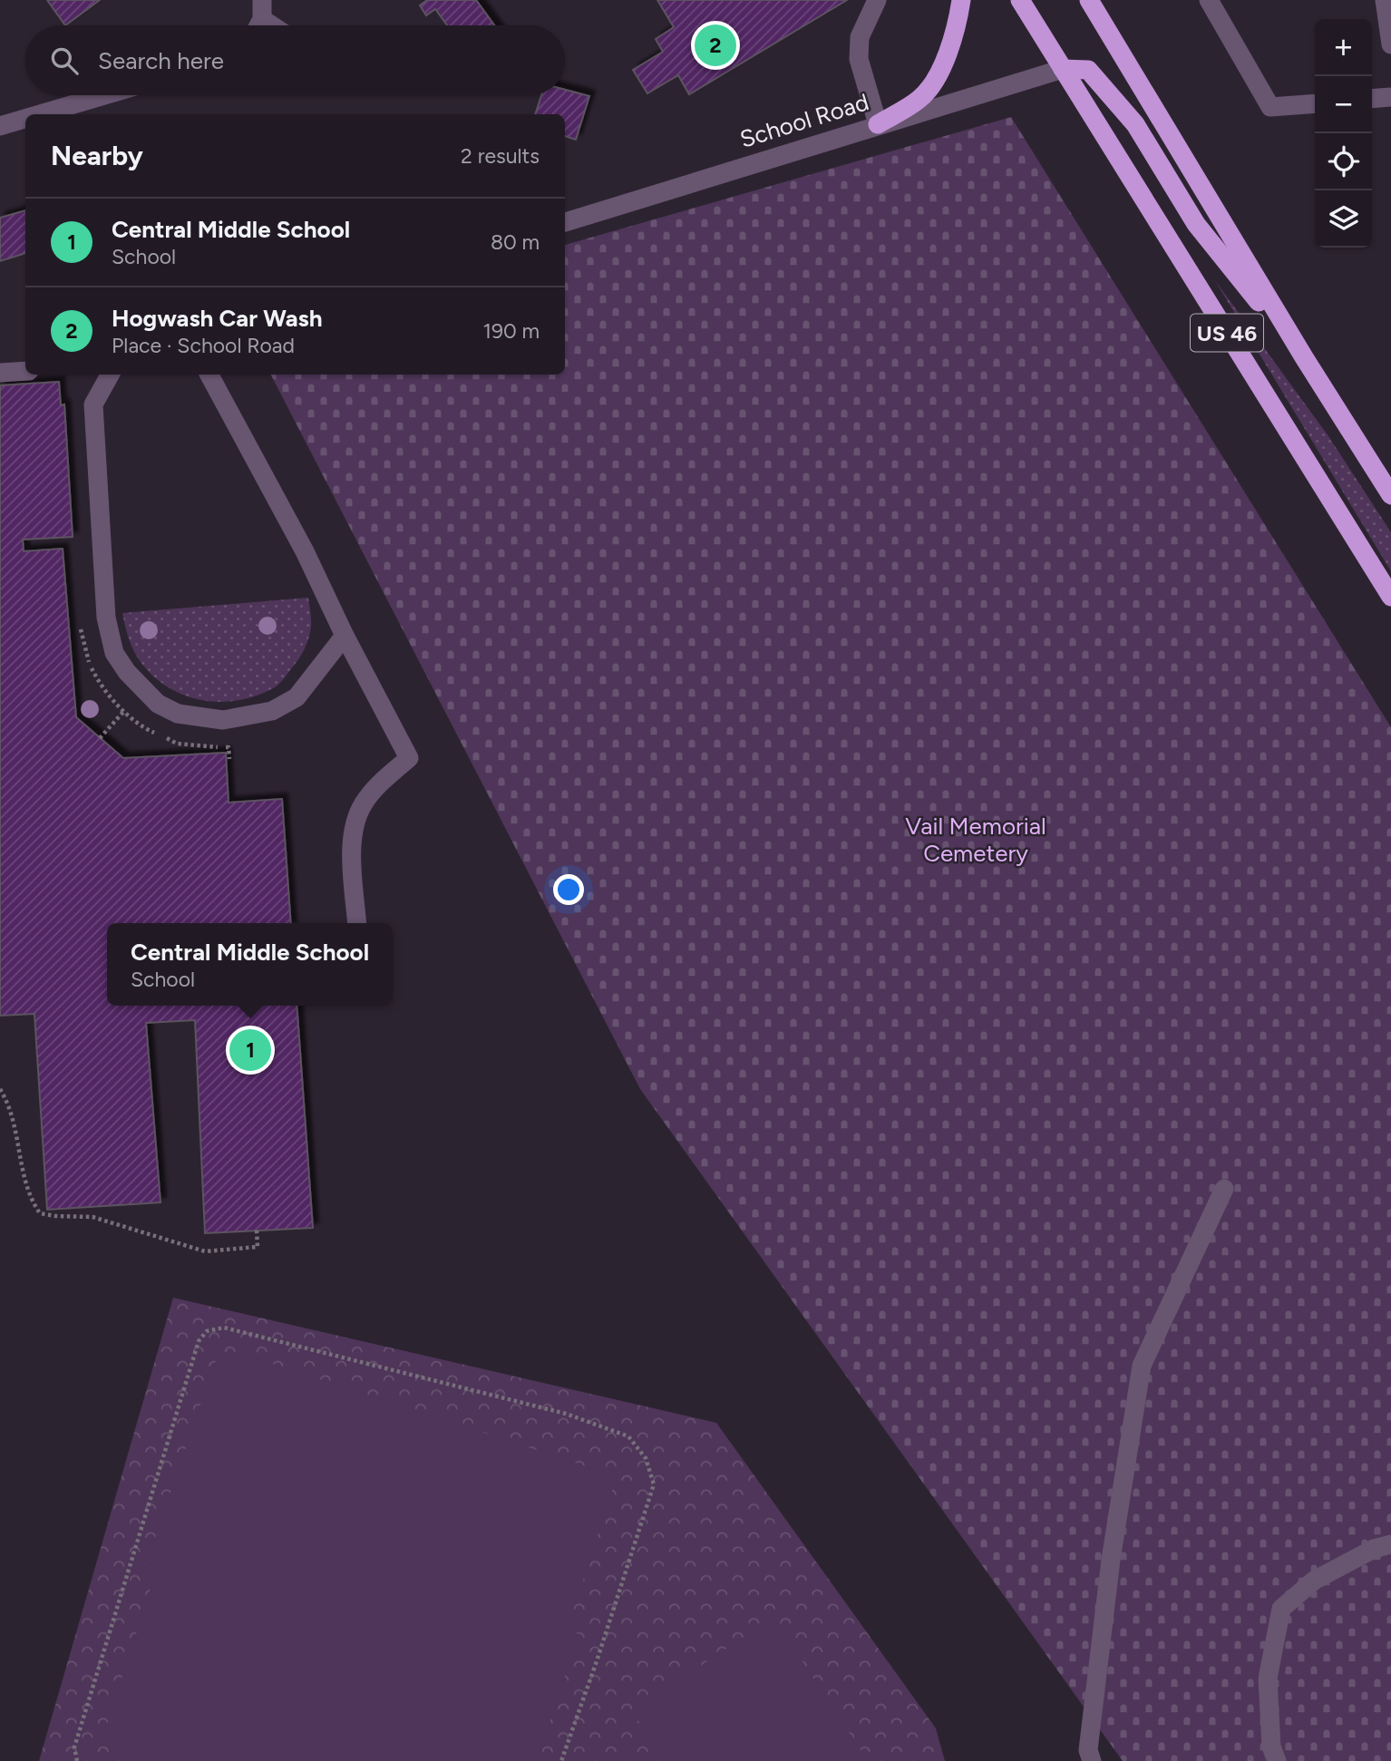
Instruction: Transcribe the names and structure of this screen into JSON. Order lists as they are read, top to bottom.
{
  "streets": {
    "highway": ["US 46"],
    "street": ["School Road"]
  },
  "crossings": [
    ["School Road", "US 46"]
  ],
  "parks": ["Vail Memorial Cemetery"],
  "page": {
    "map_buttons": ["+", "−"],
    "pins": ["2", "1"],
    "search": "Search here",
    "heading": ["Nearby", "2 results"],
    "list": [
      {
        "mark": "1",
        "name": "Central Middle School",
        "note": "School",
        "value": "80 m"
      },
      {
        "mark": "2",
        "name": "Hogwash Car Wash",
        "note": "Place · School Road",
        "value": "190 m"
      }
    ],
    "popup": ["Central Middle School", "School"]
  }
}
